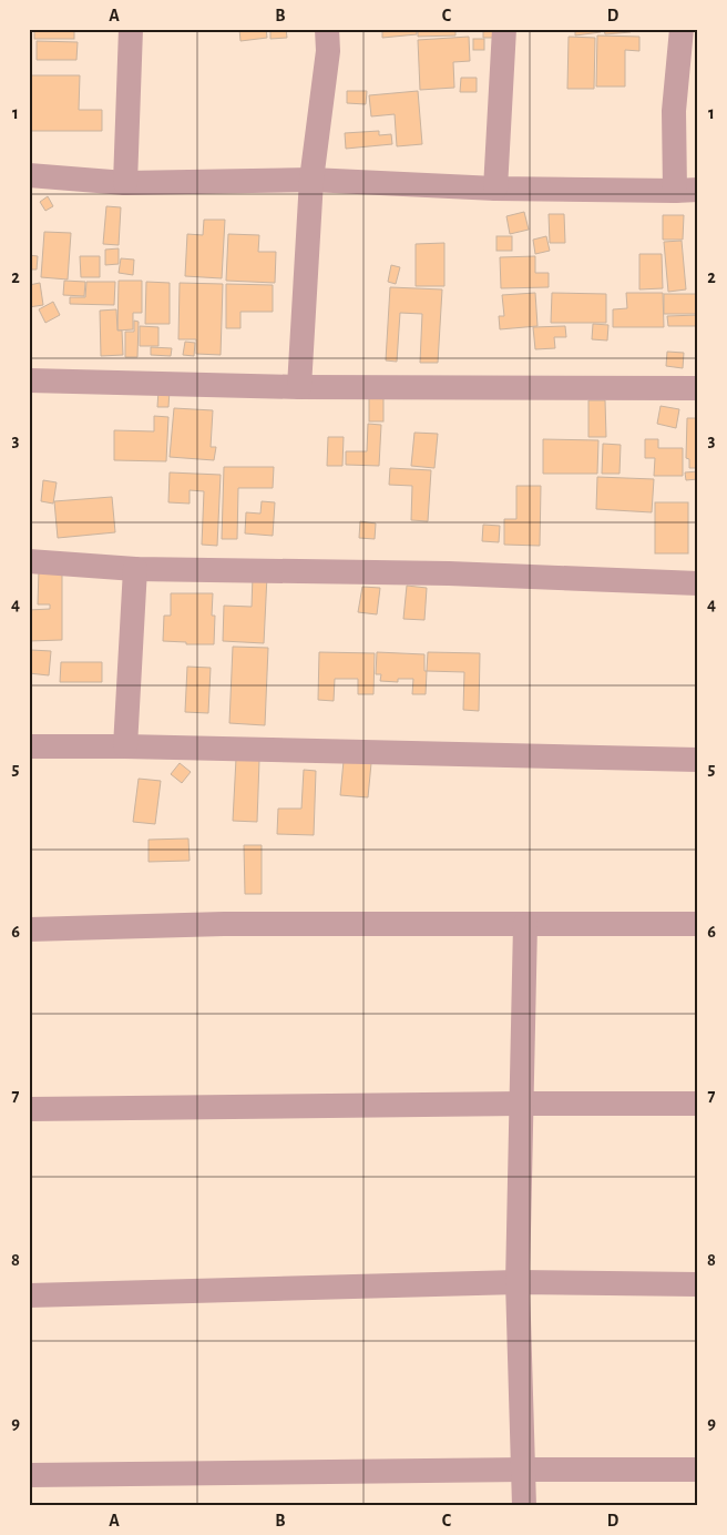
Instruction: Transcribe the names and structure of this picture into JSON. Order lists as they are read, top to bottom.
{
  "grid": {
    "columns": [
      "A",
      "B",
      "C",
      "D"
    ],
    "rows": [
      "1",
      "2",
      "3",
      "4",
      "5",
      "6",
      "7",
      "8",
      "9"
    ]
  }
}
